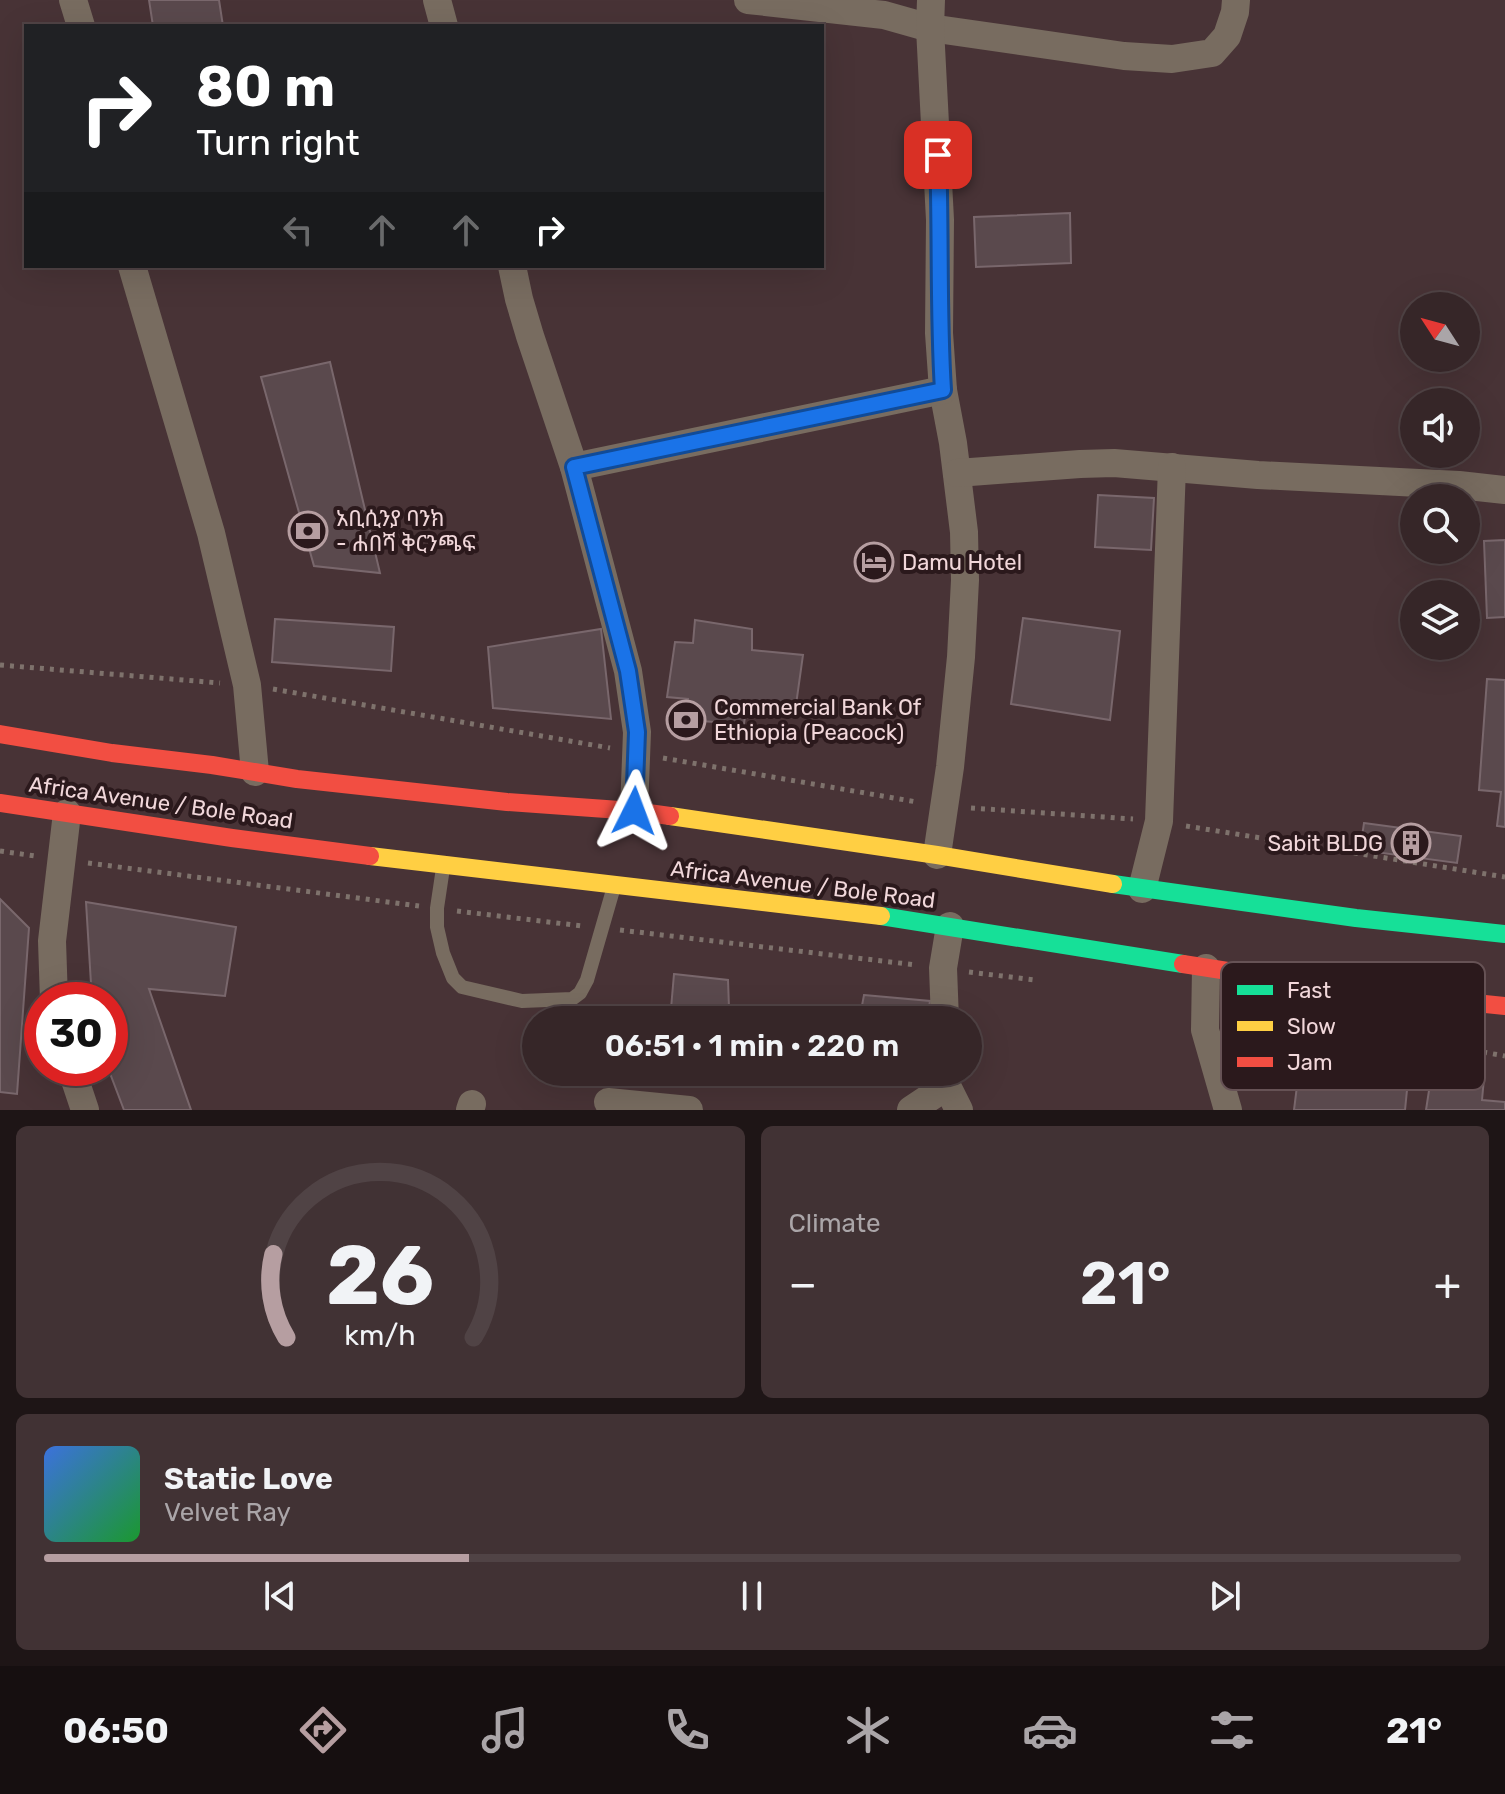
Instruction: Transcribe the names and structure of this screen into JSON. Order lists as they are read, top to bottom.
{
  "streets": {
    "main road": ["Africa Avenue / Bole Road"]
  },
  "places": {
    "bank": ["አቢሲንያ ባንክ - ሐበሻ ቅርንጫፍ", "Commercial Bank Of Ethiopia (Peacock)"],
    "hotel": ["Damu Hotel"],
    "building": ["Sabit BLDG"]
  },
  "legend": ["Fast", "Slow", "Jam"],
  "north": "top left",
  "page": {
    "turn": ["80 m", "Turn right"],
    "limit": "30",
    "trip": "06:51 · 1 min · 220 m",
    "tile": "Climate",
    "heat": ["−", "21°", "+"],
    "song": ["Static Love", "Velvet Ray"],
    "tabs": ["06:50", "21°"],
    "gauge": ["26", "km/h"]
  }
}
